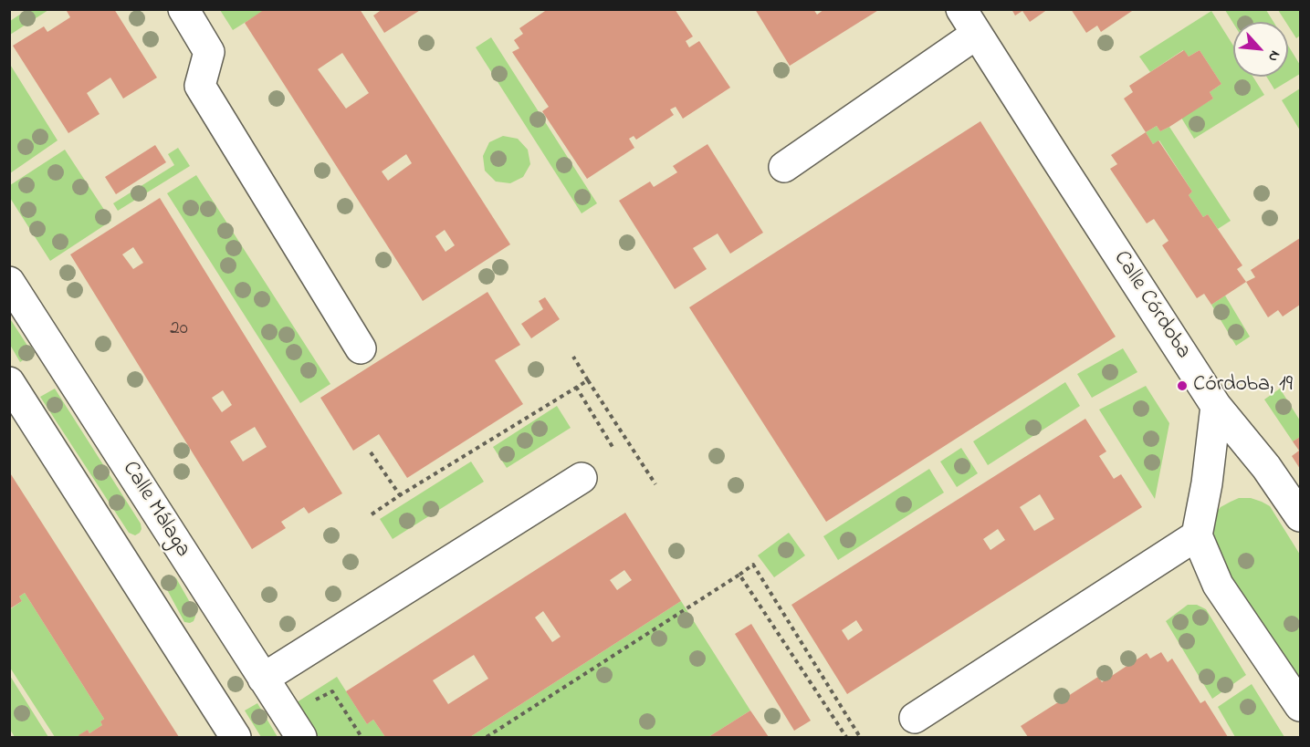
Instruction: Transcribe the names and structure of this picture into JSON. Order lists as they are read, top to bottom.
{
  "streets": {
    "street": ["Calle Córdoba", "Calle Málaga"]
  },
  "places": ["Córdoba, 19"],
  "house_numbers": ["20"],
  "north": "bottom right"
}
